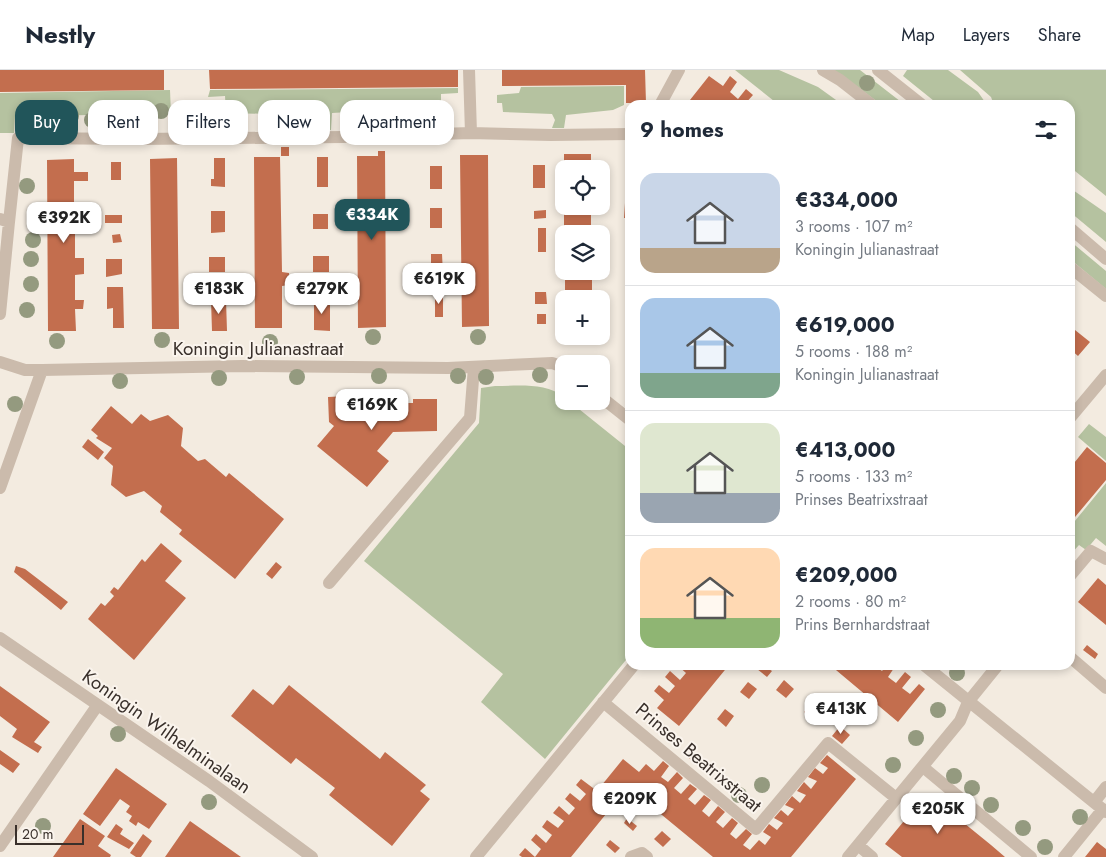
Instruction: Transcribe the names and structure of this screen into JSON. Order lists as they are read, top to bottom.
{
  "streets": {
    "street": ["Koningin Julianastraat", "Koningin Wilhelminalaan", "Prinses Beatrixstraat"]
  },
  "scale_bar": "20 m",
  "page": {
    "header": "Nestly",
    "nav": ["Map", "Layers", "Share"],
    "chip": [
      "Buy",
      "Rent",
      "Filters",
      "New",
      "Apartment"
    ],
    "heading": "9 homes",
    "map_buttons": ["+", "−"],
    "list": [
      {
        "name": "€334,000",
        "note": "3 rooms · 107 m² · Koningin Julianastraat"
      },
      {
        "name": "€619,000",
        "note": "5 rooms · 188 m² · Koningin Julianastraat"
      },
      {
        "name": "€413,000",
        "note": "5 rooms · 133 m² · Prinses Beatrixstraat"
      },
      {
        "name": "€209,000",
        "note": "2 rooms · 80 m² · Prins Bernhardstraat"
      }
    ],
    "price": [
      "€334K",
      "€392K",
      "€619K",
      "€183K",
      "€279K",
      "€169K",
      "€413K",
      "€209K",
      "€205K"
    ],
    "scale": "20 m"
  }
}
